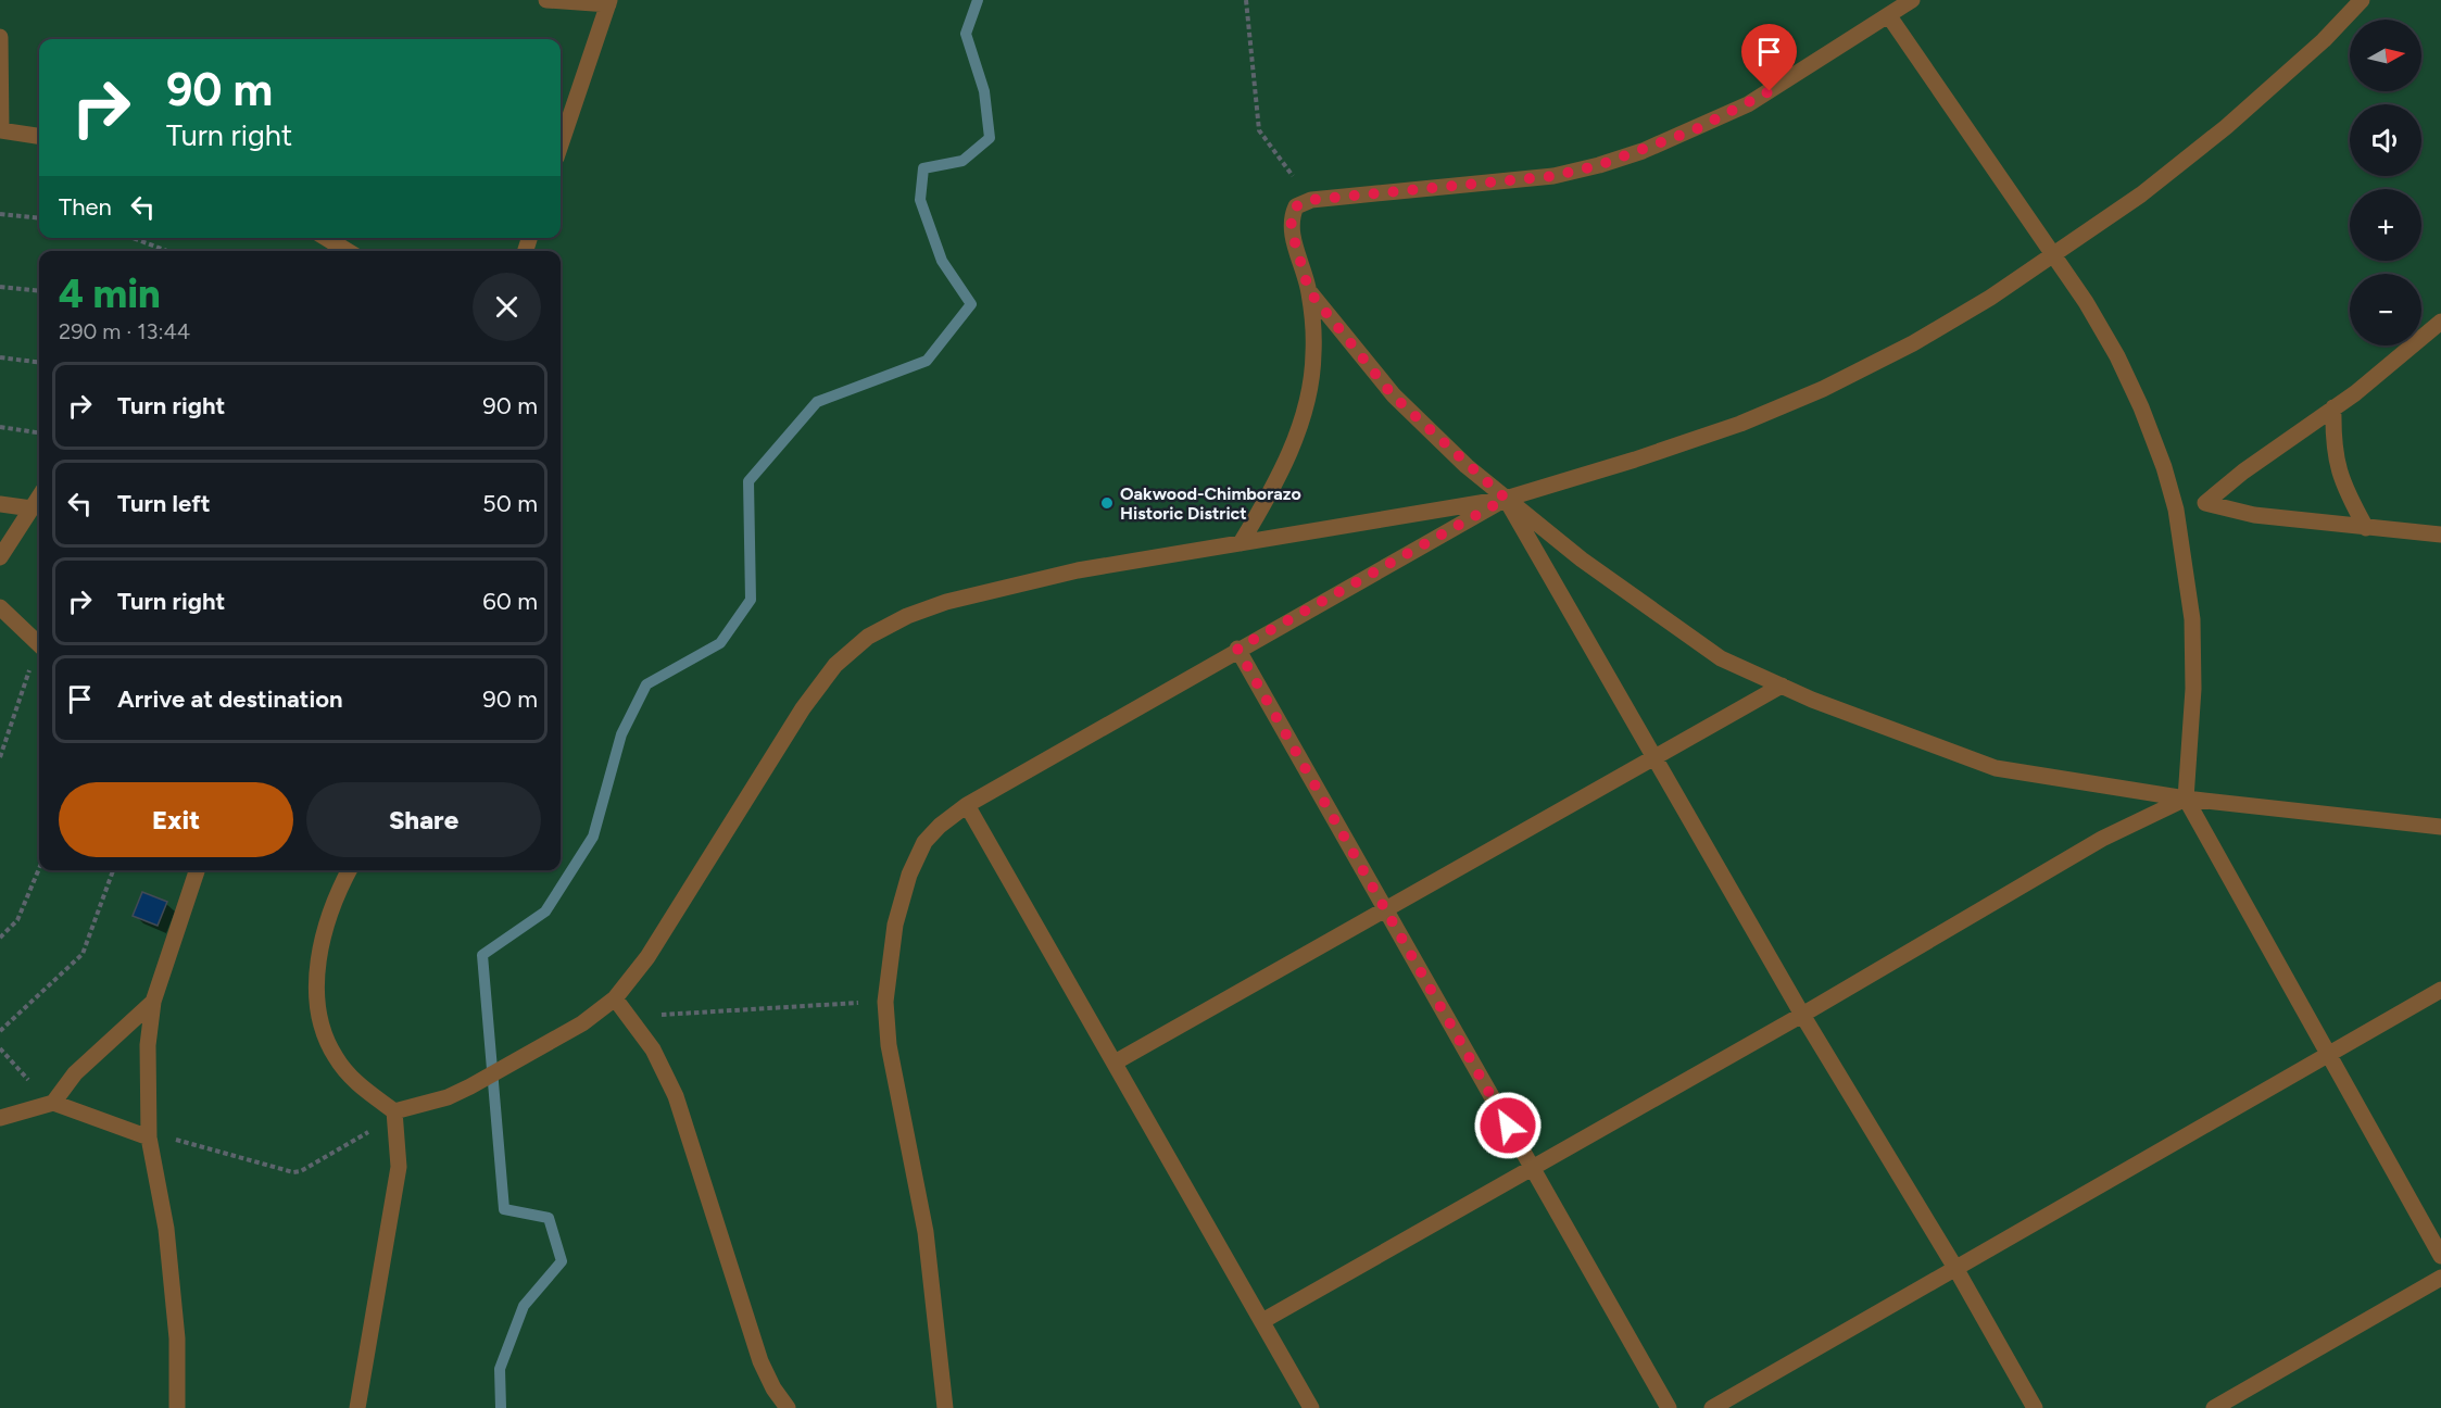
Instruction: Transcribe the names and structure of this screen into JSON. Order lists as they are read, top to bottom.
{
  "places": ["Oakwood-Chimborazo Historic District"],
  "north": "right",
  "page": {
    "map_buttons": ["+", "−"],
    "turn": ["90 m", "Turn right"],
    "then": "Then",
    "heading": ["4 min", "290 m · 13:44"],
    "list": [
      {
        "name": "Turn right",
        "value": "90 m"
      },
      {
        "name": "Turn left",
        "value": "50 m"
      },
      {
        "name": "Turn right",
        "value": "60 m"
      },
      {
        "name": "Arrive at destination",
        "value": "90 m"
      }
    ],
    "buttons": ["Exit", "Share"]
  }
}
